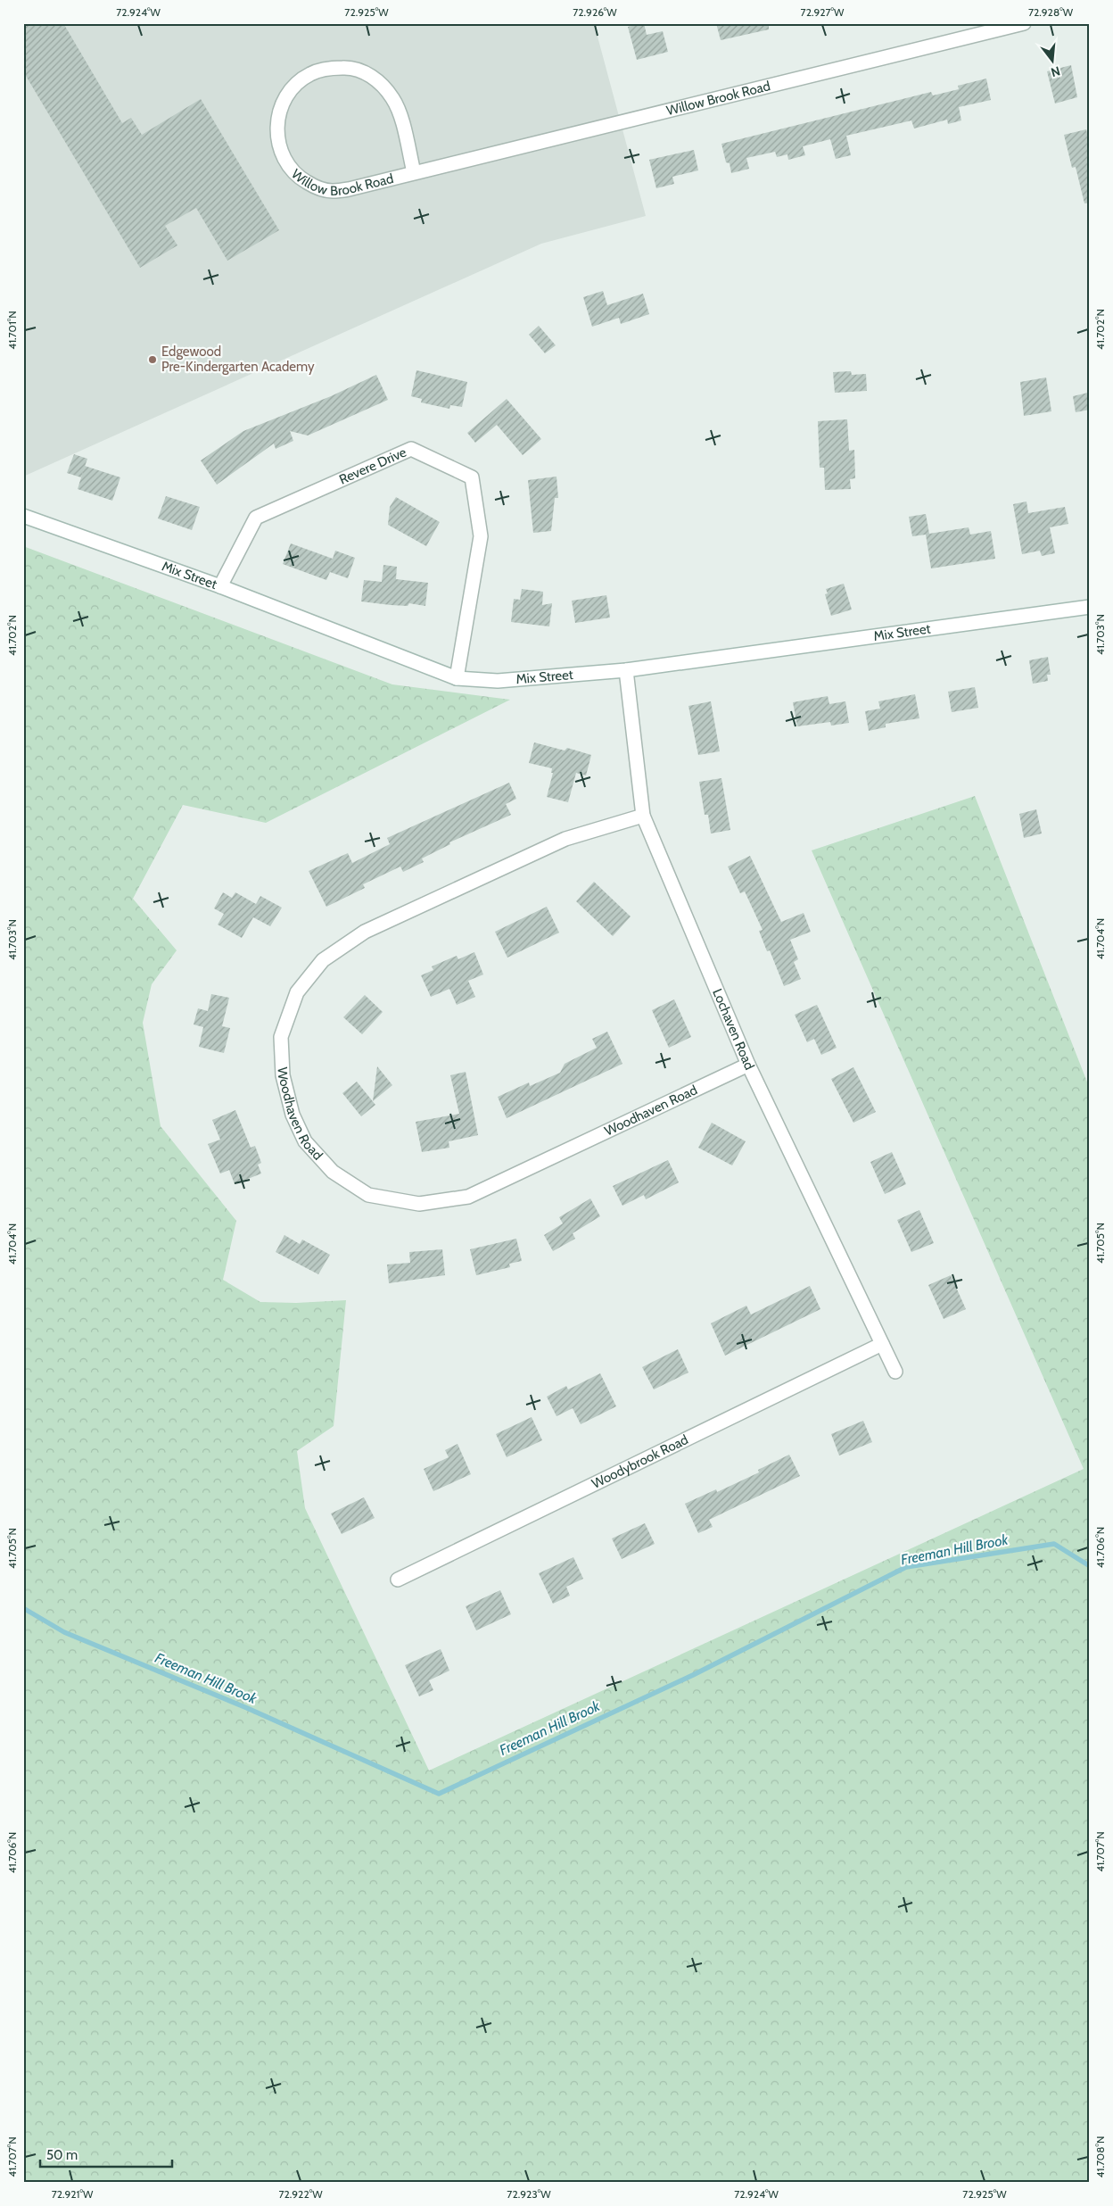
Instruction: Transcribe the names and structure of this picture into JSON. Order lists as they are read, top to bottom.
{
  "streets": {
    "street": [
      "Willow Brook Road",
      "Revere Drive",
      "Mix Street",
      "Lochaven Road",
      "Woodhaven Road",
      "Woodybrook Road"
    ]
  },
  "crossings": [
    ["Revere Drive", "Mix Street"],
    ["Mix Street", "Lochaven Road"],
    ["Lochaven Road", "Woodhaven Road"],
    ["Lochaven Road", "Woodybrook Road"]
  ],
  "water": ["Freeman Hill Brook"],
  "places": ["Edgewood Pre-Kindergarten Academy"],
  "scale_bar": "50 m",
  "north": "bottom",
  "coordinates": [
    "72.924°W",
    "72.925°W",
    "72.926°W",
    "72.927°W",
    "72.928°W",
    "41.702°N",
    "41.701°N",
    "41.703°N",
    "41.704°N",
    "41.705°N",
    "41.706°N",
    "41.707°N",
    "41.708°N",
    "72.921°W",
    "72.922°W",
    "72.923°W"
  ]
}
